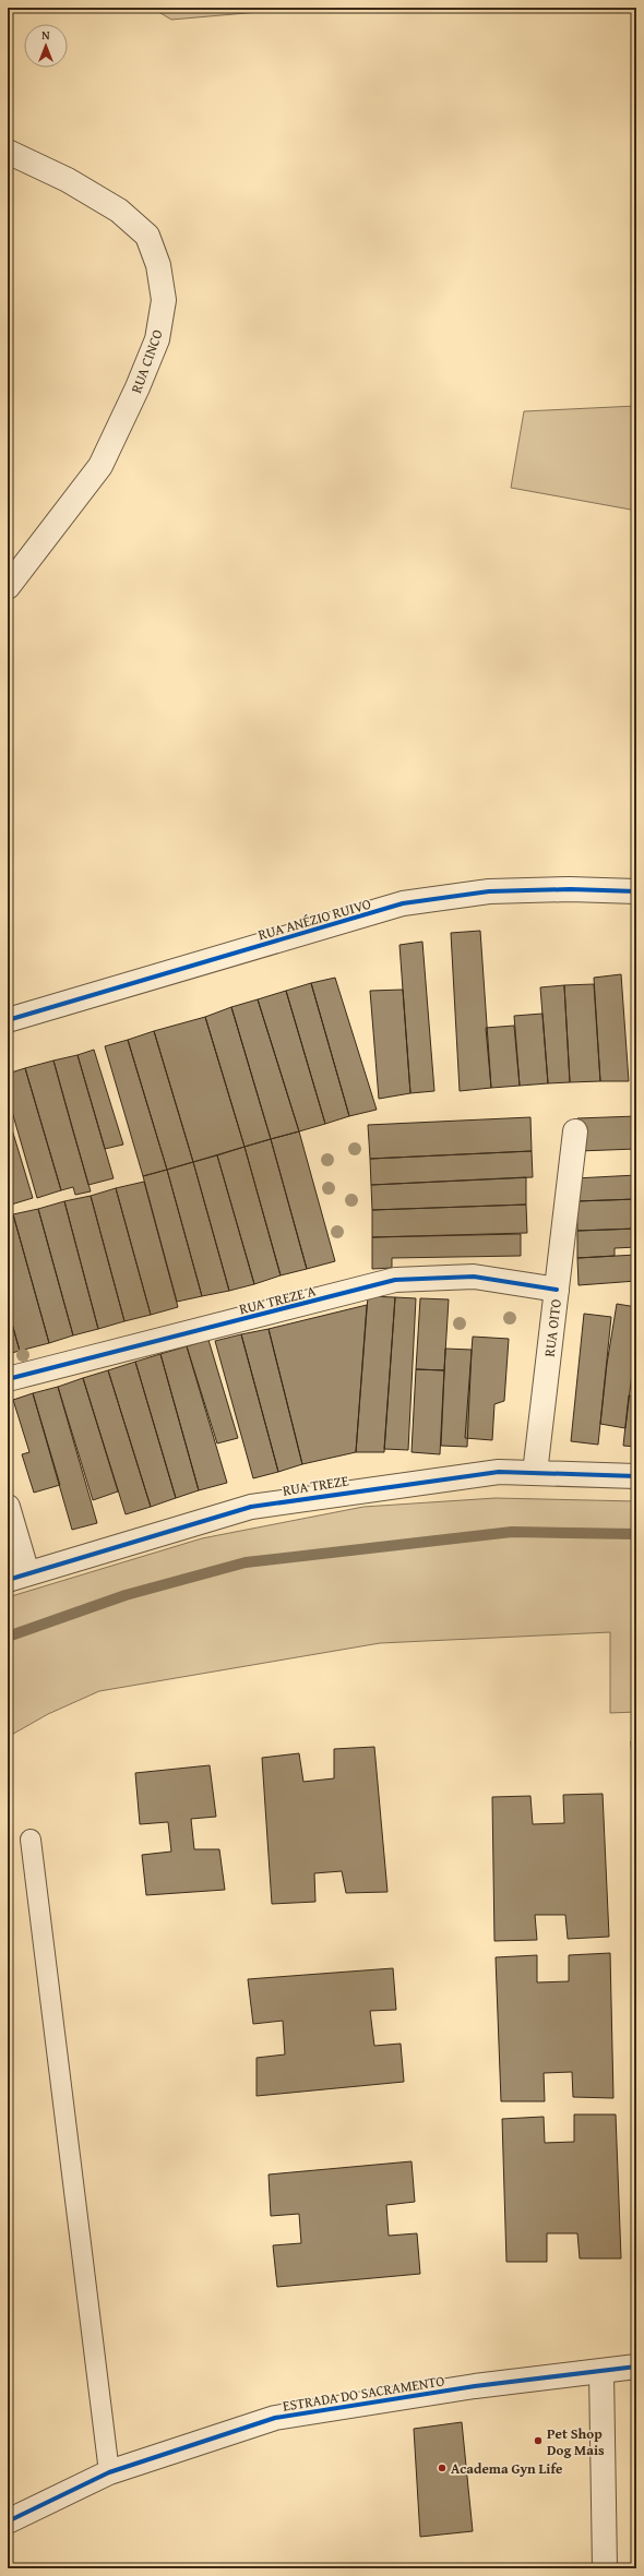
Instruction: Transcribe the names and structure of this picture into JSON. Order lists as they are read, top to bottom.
{
  "streets": {
    "street": [
      "RUA CINCO",
      "RUA ANÉZIO RUIVO",
      "RUA TREZE A",
      "RUA OITO",
      "RUA TREZE",
      "ESTRADA DO SACRAMENTO"
    ]
  },
  "crossings": [
    ["RUA TREZE A", "RUA OITO"],
    ["RUA OITO", "RUA TREZE"]
  ],
  "places": ["Pet Shop Dog Mais", "Academa Gyn Life"],
  "north": "top"
}
